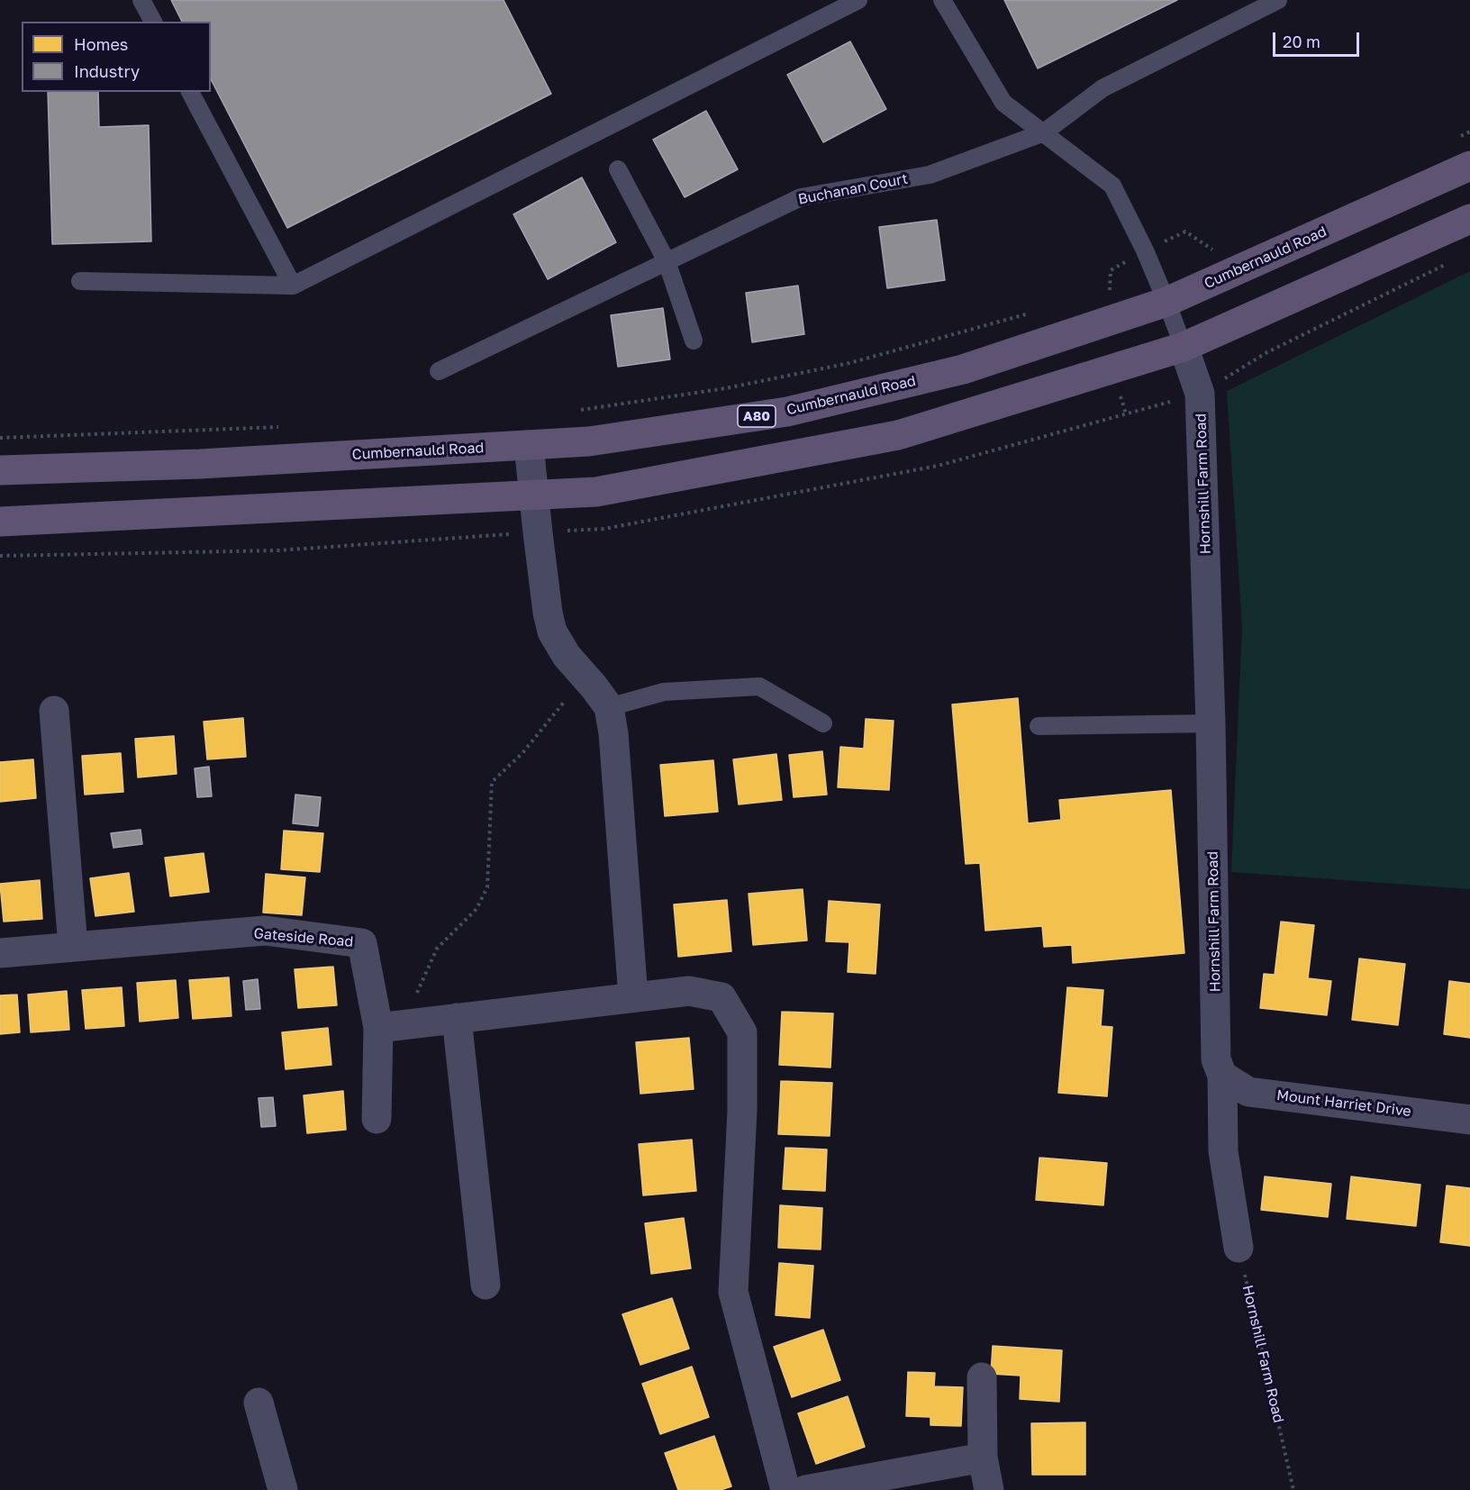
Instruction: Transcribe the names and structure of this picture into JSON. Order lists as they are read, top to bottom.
{
  "streets": {
    "main road": ["Cumbernauld Road", "A80"],
    "street": ["Hornshill Farm Road", "Gateside Road", "Mount Harriet Drive"],
    "lane": ["Buchanan Court"]
  },
  "crossings": [
    ["Hornshill Farm Road", "Mount Harriet Drive"]
  ],
  "legend": ["Homes", "Industry"],
  "scale_bar": "20 m"
}
